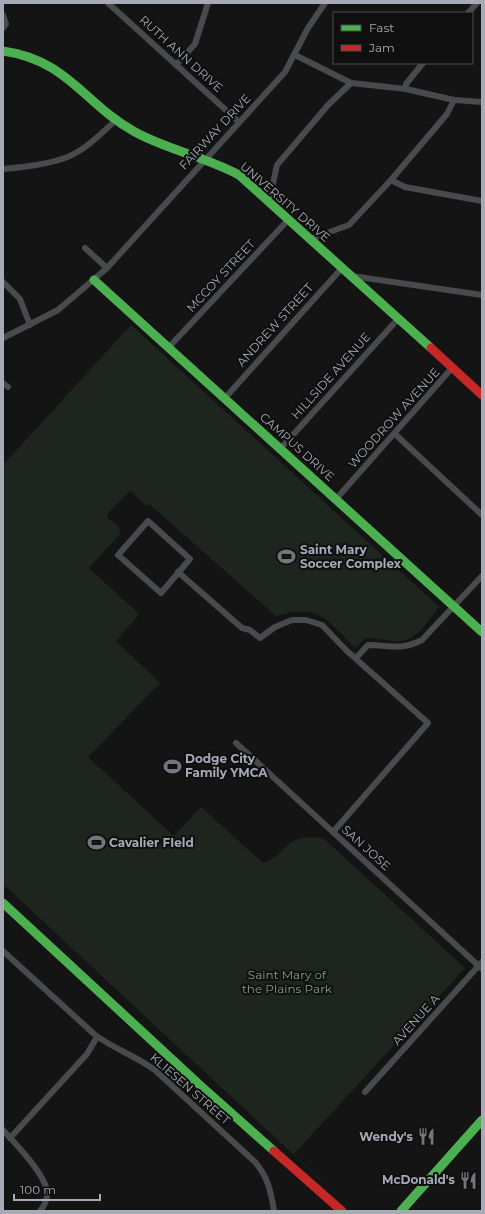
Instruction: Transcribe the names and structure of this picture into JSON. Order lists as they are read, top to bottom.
{
  "streets": {
    "main road": ["UNIVERSITY DRIVE", "CAMPUS DRIVE"],
    "street": [
      "RUTH ANN DRIVE",
      "FAIRWAY DRIVE",
      "MCCOY STREET",
      "ANDREW STREET",
      "HILLSIDE AVENUE",
      "WOODROW AVENUE",
      "SAN JOSE",
      "AVENUE A",
      "KLIESEN STREET"
    ]
  },
  "crossings": [
    ["RUTH ANN DRIVE", "FAIRWAY DRIVE"],
    ["FAIRWAY DRIVE", "UNIVERSITY DRIVE"],
    ["FAIRWAY DRIVE", "CAMPUS DRIVE"],
    ["UNIVERSITY DRIVE", "MCCOY STREET"],
    ["UNIVERSITY DRIVE", "ANDREW STREET"],
    ["UNIVERSITY DRIVE", "HILLSIDE AVENUE"],
    ["UNIVERSITY DRIVE", "WOODROW AVENUE"],
    ["MCCOY STREET", "CAMPUS DRIVE"],
    ["ANDREW STREET", "CAMPUS DRIVE"],
    ["HILLSIDE AVENUE", "CAMPUS DRIVE"],
    ["WOODROW AVENUE", "CAMPUS DRIVE"],
    ["SAN JOSE", "AVENUE A"]
  ],
  "parks": ["Saint Mary of the Plains Park"],
  "places": {
    "sports": ["Saint Mary Soccer Complex", "Dodge City Family YMCA", "Cavalier FIeld"],
    "restaurant": ["Wendy's", "McDonald's"]
  },
  "legend": ["Fast", "Jam"],
  "scale_bar": "100 m"
}
